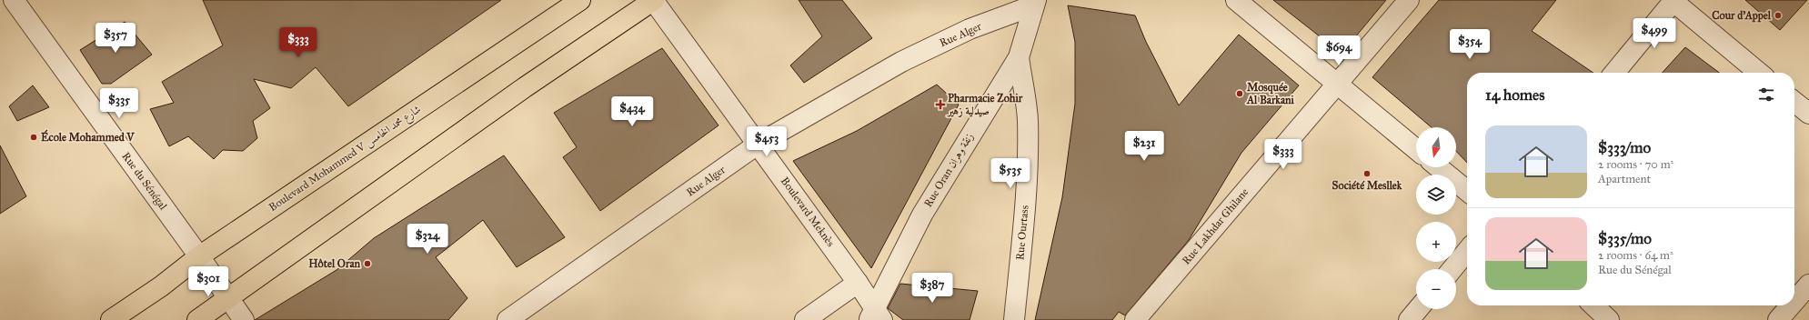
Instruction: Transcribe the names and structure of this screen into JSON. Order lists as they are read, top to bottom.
{
  "streets": {
    "main road": ["Boulevard Mohammed V شارع محمد الخامس"],
    "street": [
      "Rue Alger",
      "Rue Oran زنقة وهران",
      "Rue du Sénégal",
      "Boulevard Meknès",
      "Rue Lakhdar Ghilane",
      "Rue Ourtass"
    ]
  },
  "crossings": [
    ["Rue Alger", "Rue Oran زنقة وهران"],
    ["Rue Alger", "Boulevard Meknès"],
    ["Boulevard Mohammed V شارع محمد الخامس", "Rue du Sénégal"],
    ["Rue Oran زنقة وهران", "Boulevard Meknès"],
    ["Rue Oran زنقة وهران", "Rue Ourtass"]
  ],
  "places": {
    "other": [
      "Cour d'Appel",
      "Mosquée Al Barkani",
      "École Mohammed V",
      "Société Mesllek",
      "Hôtel Oran"
    ],
    "health": ["Pharmacie Zohir صيدلية زهير"]
  },
  "north": "bottom",
  "page": {
    "price": [
      "$499",
      "$357",
      "$333",
      "$354",
      "$694",
      "$335",
      "$434",
      "$453",
      "$231",
      "$333",
      "$535",
      "$324",
      "$301",
      "$387"
    ],
    "heading": "14 homes",
    "list": [
      {
        "name": "$333/mo",
        "note": "2 rooms · 70 m² · Apartment"
      },
      {
        "name": "$335/mo",
        "note": "2 rooms · 64 m² · Rue du Sénégal"
      }
    ],
    "map_buttons": ["+", "−"]
  }
}
